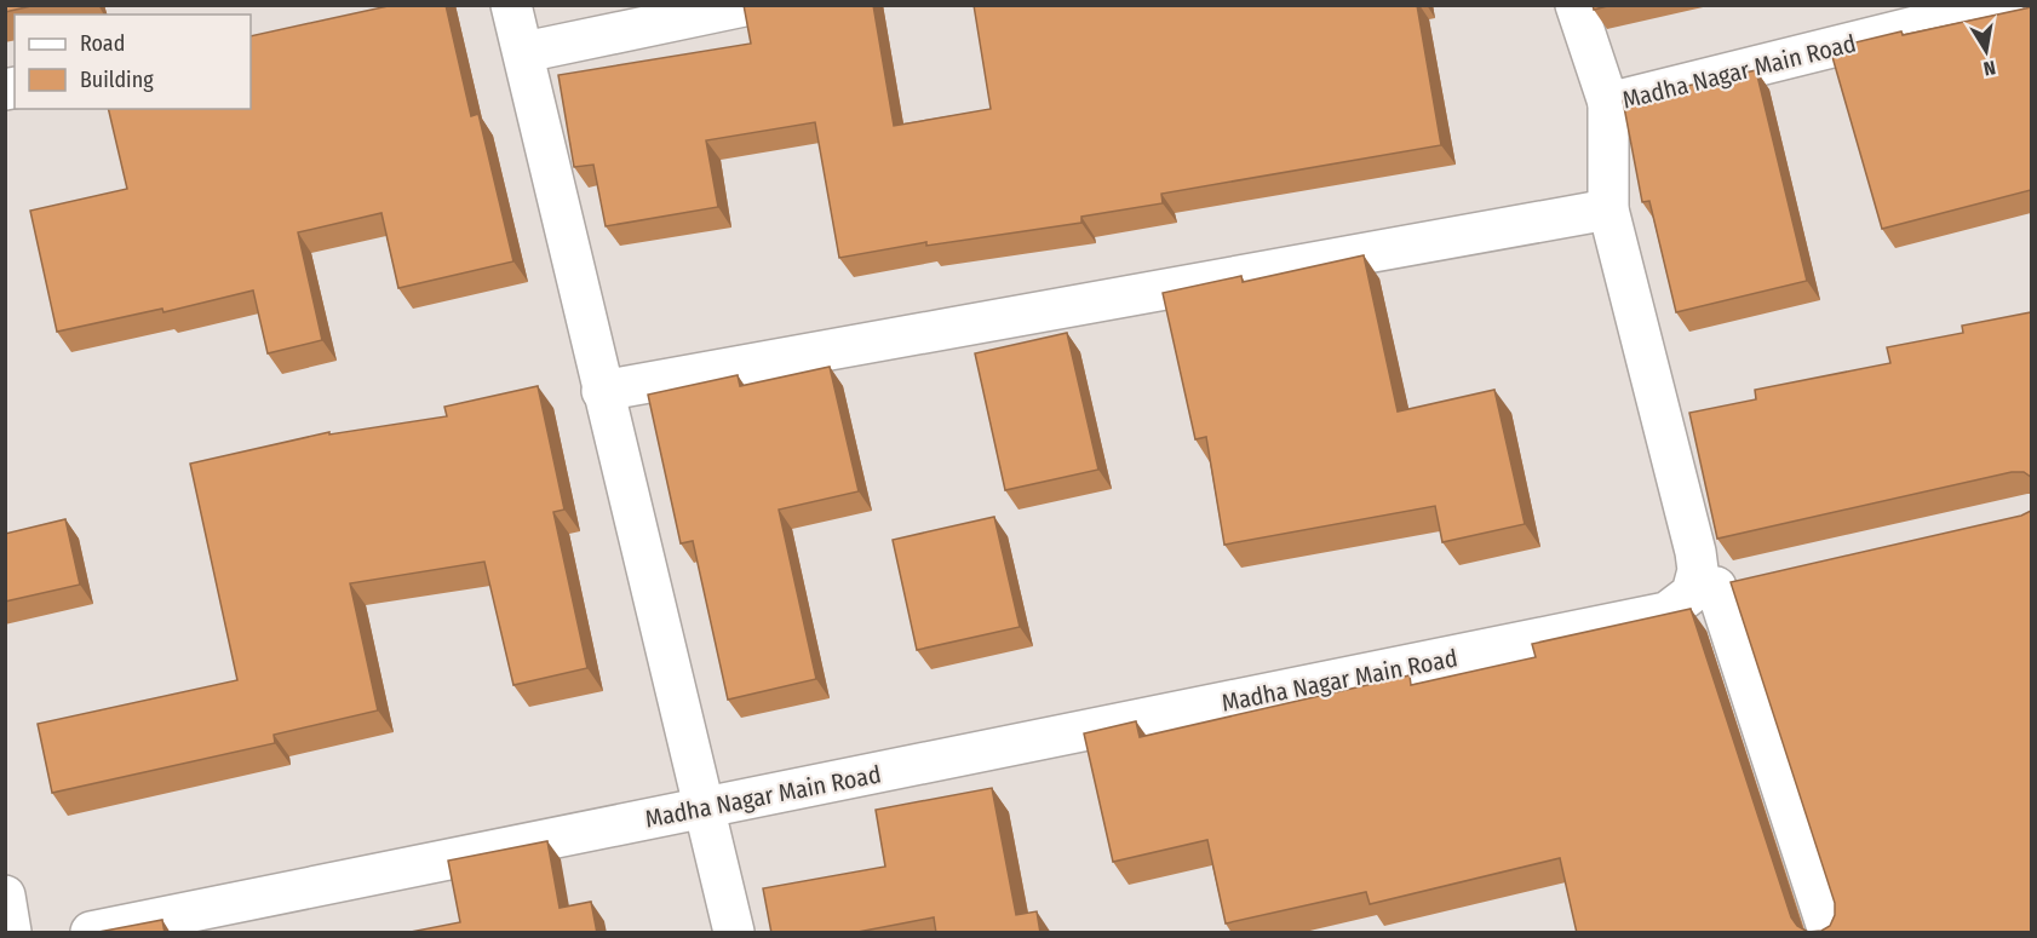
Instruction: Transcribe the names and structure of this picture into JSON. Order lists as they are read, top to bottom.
{
  "streets": {
    "street": ["Madha Nagar Main Road"]
  },
  "legend": ["Road", "Building"],
  "north": "bottom"
}
